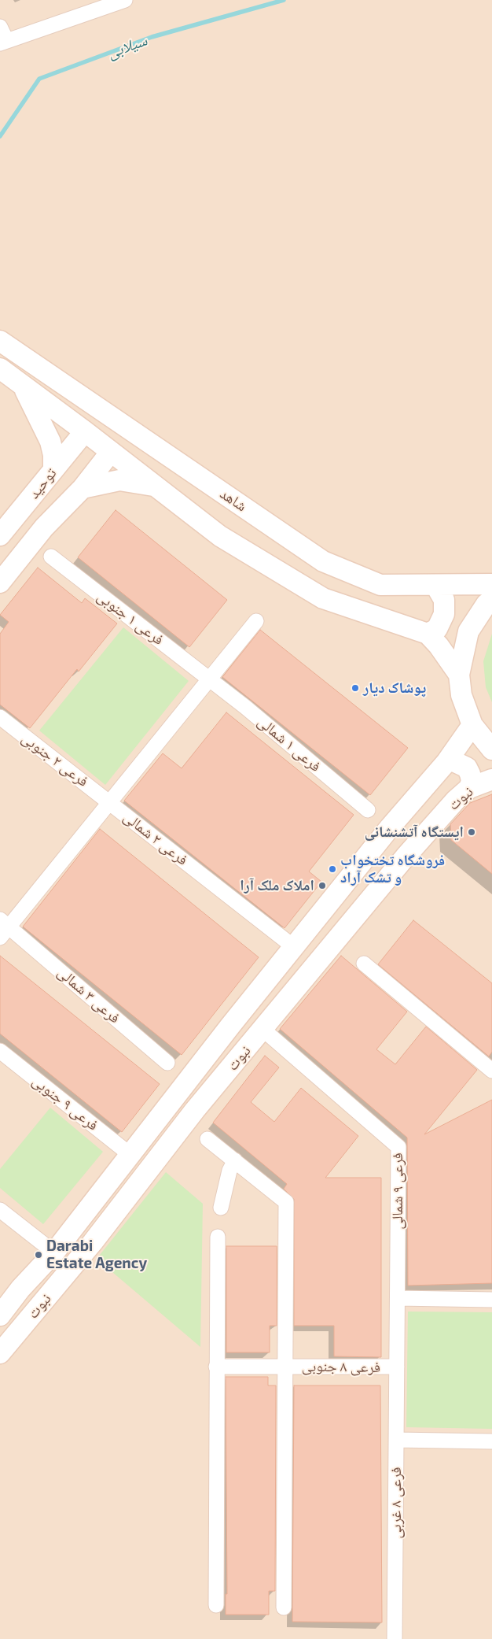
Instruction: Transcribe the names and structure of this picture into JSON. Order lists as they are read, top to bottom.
{
  "streets": {
    "main road": ["توحید", "شاهد", "نبوت"],
    "street": [
      "فرعی ۱ جنوبی",
      "فرعی ۱ شمالی",
      "فرعی ۲ جنوبی",
      "فرعی ۲ شمالی",
      "فرعی ۳ شمالی",
      "فرعی ۹ جنوبی",
      "فرعی ۹ شمالی",
      "فرعی ۸ جنوبی",
      "فرعی ۸ غربی"
    ]
  },
  "crossings": [
    ["فرعی ۱ جنوبی", "فرعی ۱ شمالی"],
    ["فرعی ۲ جنوبی", "فرعی ۲ شمالی"],
    ["نبوت", "فرعی ۲ شمالی"],
    ["نبوت", "فرعی ۹ جنوبی"],
    ["نبوت", "فرعی ۹ شمالی"],
    ["فرعی ۹ شمالی", "فرعی ۸ جنوبی"],
    ["فرعی ۹ شمالی", "فرعی ۸ غربی"],
    ["فرعی ۸ جنوبی", "فرعی ۸ غربی"]
  ],
  "water": ["سیلابی"],
  "places": [
    "پوشاک دیار",
    "ایستگاه آتشنشانی",
    "فروشگاه تختخواب و تشک آراد",
    "املاک ملک آرا",
    "Darabi Estate Agency"
  ]
}
